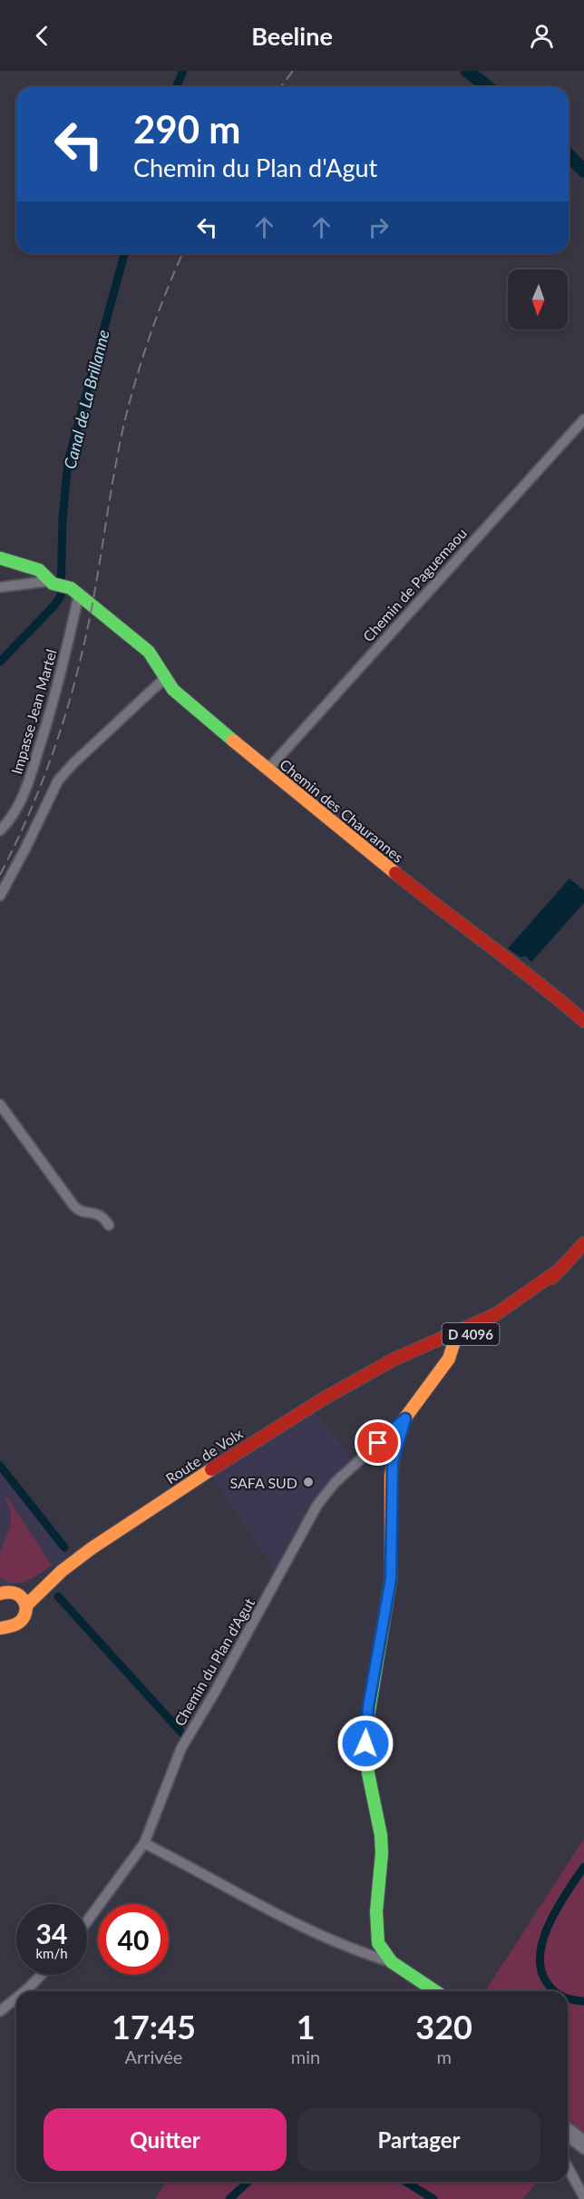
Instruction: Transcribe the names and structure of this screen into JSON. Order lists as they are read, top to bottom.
{
  "streets": {
    "street": [
      "Chemin de Paguemaou",
      "Impasse Jean Martel",
      "Chemin des Chaurannes",
      "D 4096",
      "Route de Volx",
      "Chemin du Plan d'Agut"
    ]
  },
  "crossings": [
    ["Chemin de Paguemaou", "Chemin des Chaurannes"],
    ["Impasse Jean Martel", "Chemin des Chaurannes"]
  ],
  "water": ["Canal de La Brillanne"],
  "places": ["SAFA SUD"],
  "north": "bottom",
  "page": {
    "header": "Beeline",
    "turn": ["290 m", "Chemin du Plan d'Agut"],
    "speed": "34 km/h",
    "limit": "40",
    "eta": [
      "17:45",
      "Arrivée",
      "1",
      "min",
      "320",
      "m"
    ],
    "buttons": ["Quitter", "Partager"]
  }
}
